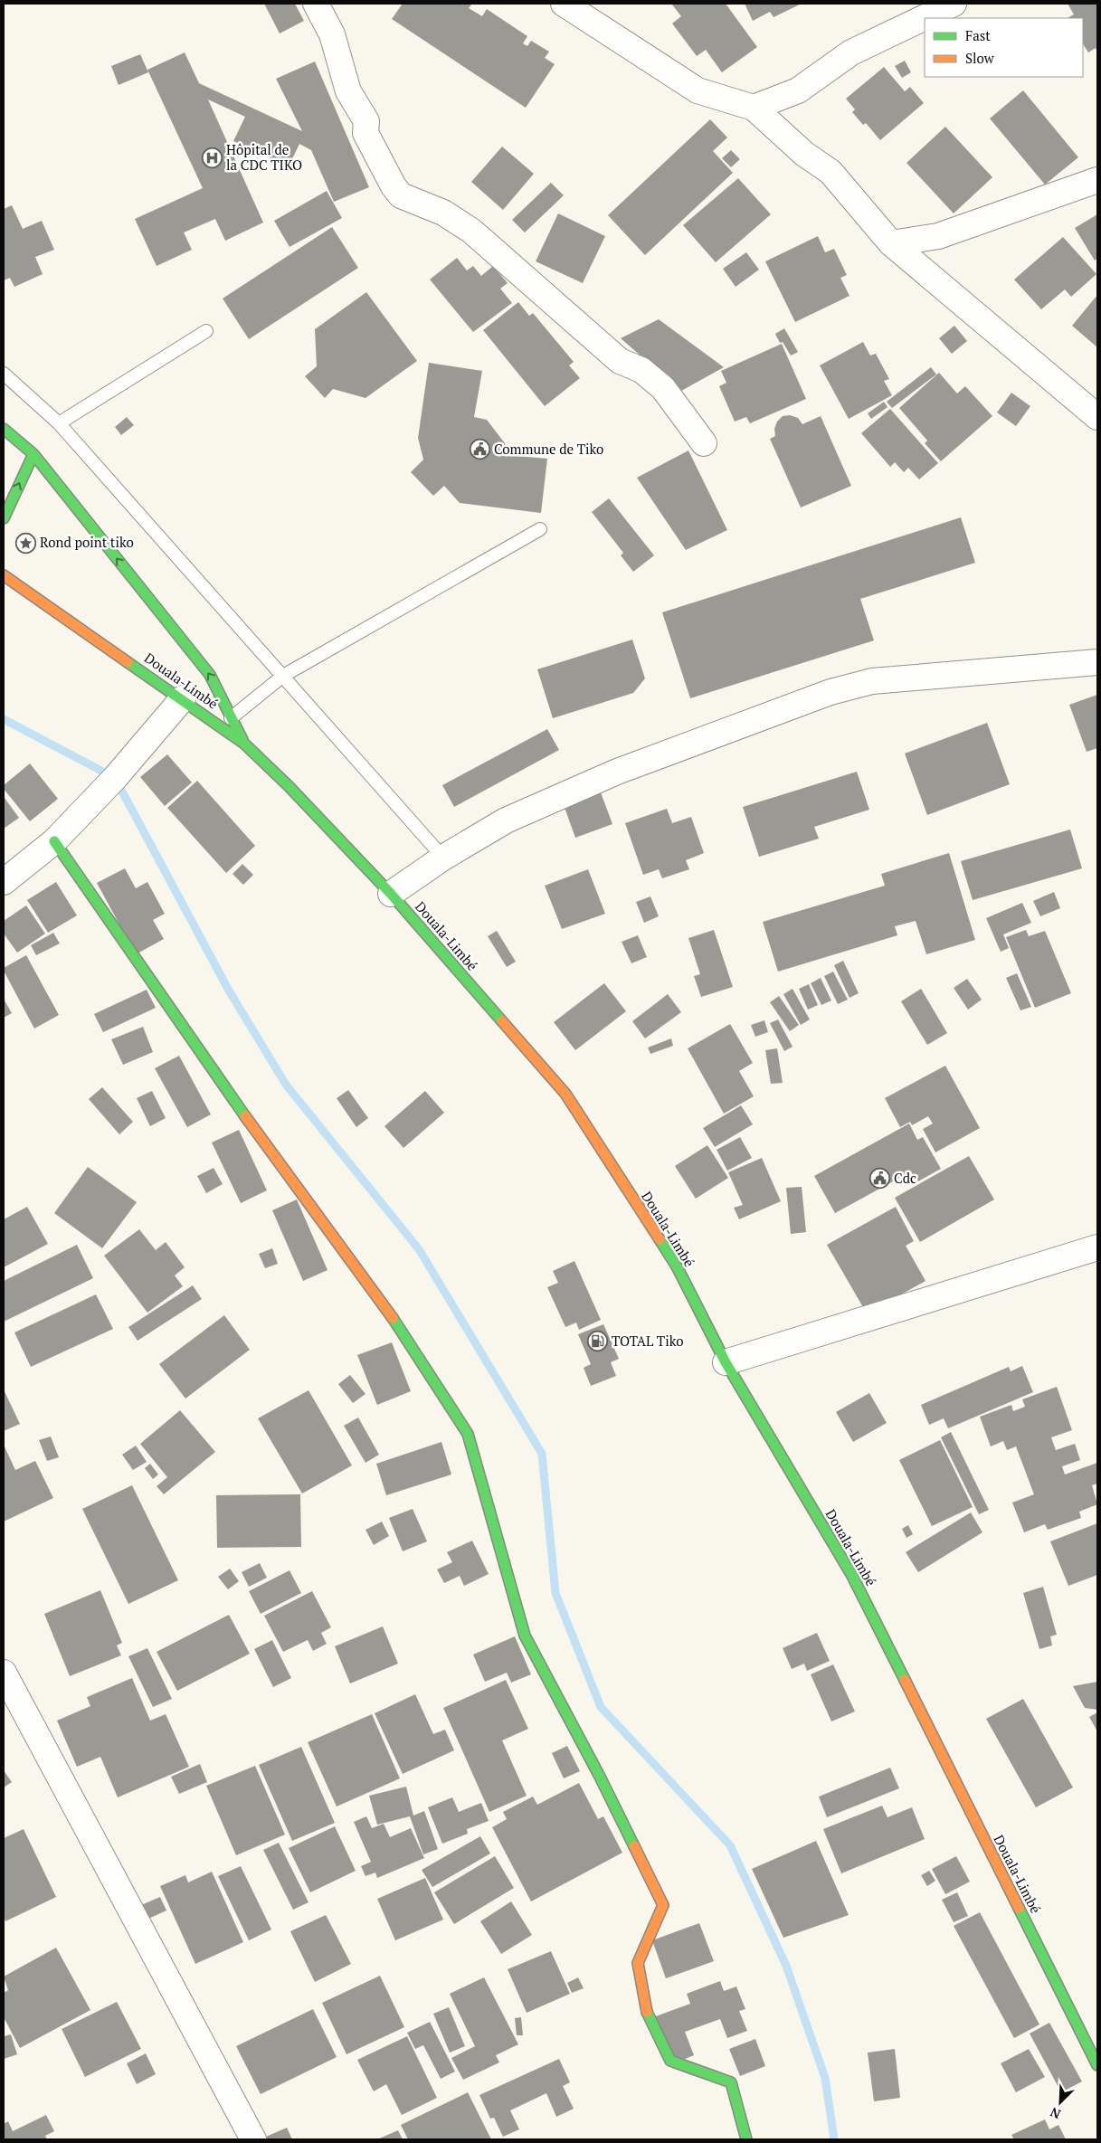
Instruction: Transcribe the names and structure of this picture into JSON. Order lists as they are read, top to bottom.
{
  "streets": {
    "main road": ["Douala-Limbé"]
  },
  "places": {
    "hospital": ["Hôpital de la CDC TIKO"],
    "public building": ["Commune de Tiko", "Cdc"],
    "place": ["Rond point tiko"],
    "fuel station": ["TOTAL Tiko"]
  },
  "legend": ["Fast", "Slow"],
  "north": "bottom left"
}
